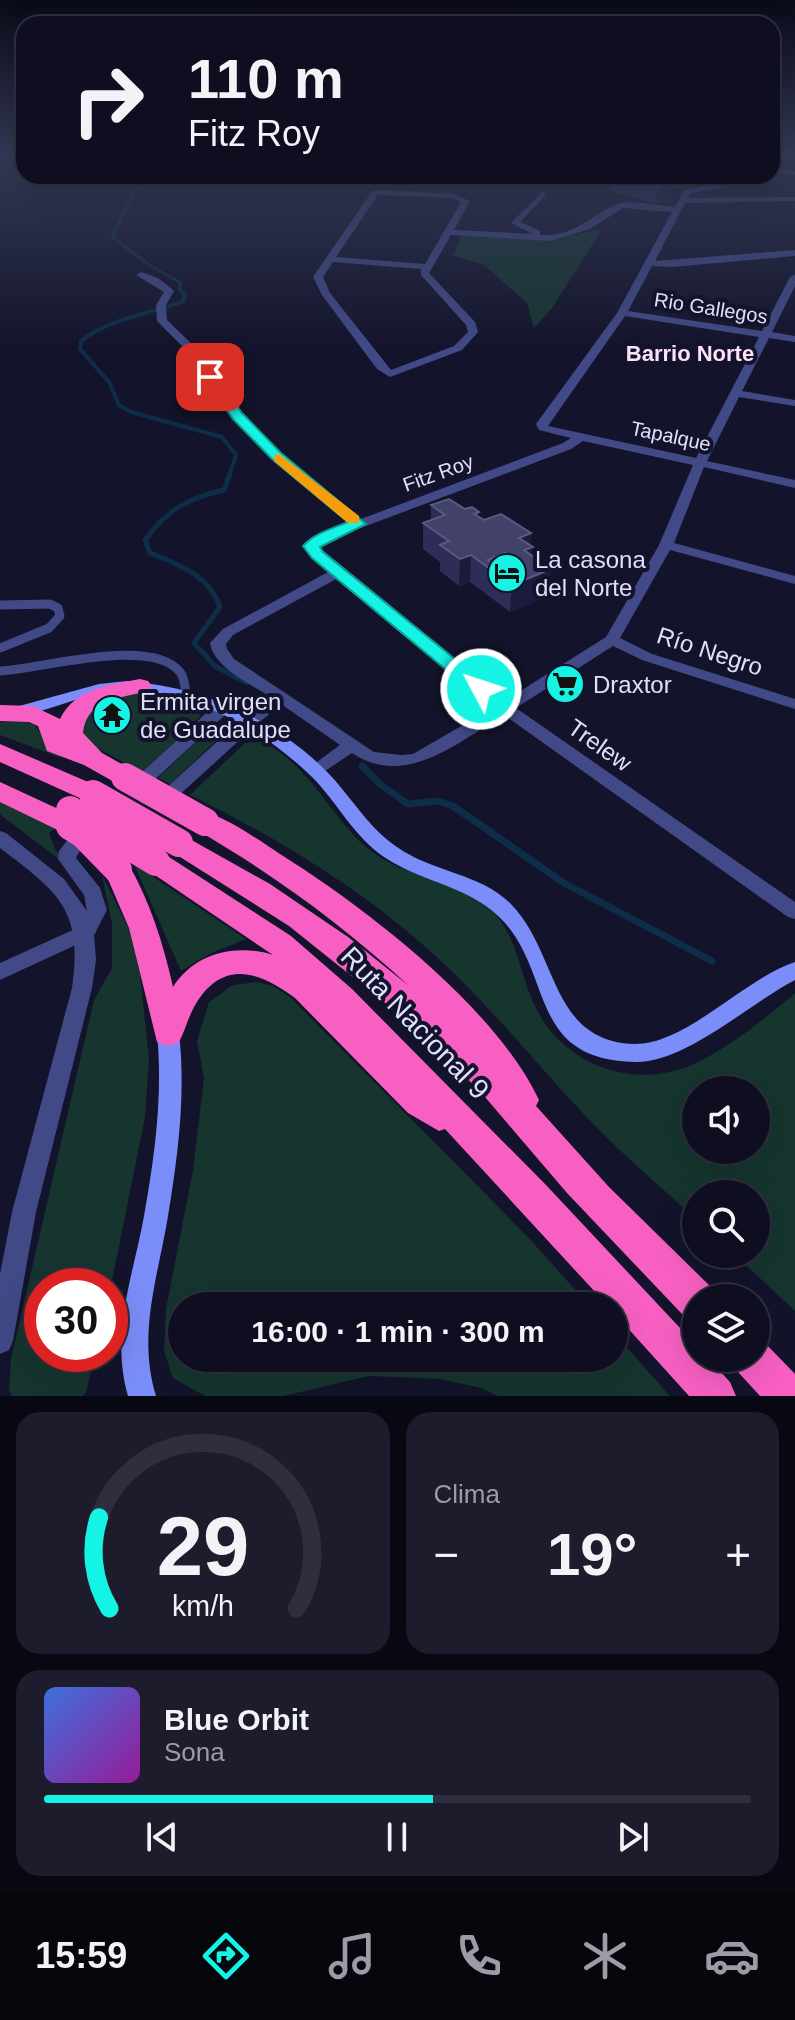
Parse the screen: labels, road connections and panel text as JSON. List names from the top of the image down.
{
  "streets": {
    "highway": ["Ruta Nacional 9"],
    "street": [
      "Rio Gallegos",
      "Tapalque",
      "Fitz Roy",
      "Río Negro",
      "Trelew"
    ]
  },
  "crossings": [
    ["Rio Gallegos", "Tapalque"],
    ["Tapalque", "Fitz Roy"],
    ["Fitz Roy", "Trelew"]
  ],
  "districts": ["Barrio Norte"],
  "places": {
    "hotel": ["La casona del Norte"],
    "supermarket": ["Draxtor"],
    "temple": ["Ermita virgen de Guadalupe"]
  },
  "page": {
    "turn": ["110 m", "Fitz Roy"],
    "limit": "30",
    "trip": "16:00 · 1 min · 300 m",
    "tile": "Clima",
    "heat": ["−", "19°", "+"],
    "song": ["Blue Orbit", "Sona"],
    "tabs": "15:59",
    "gauge": ["29", "km/h"]
  }
}
